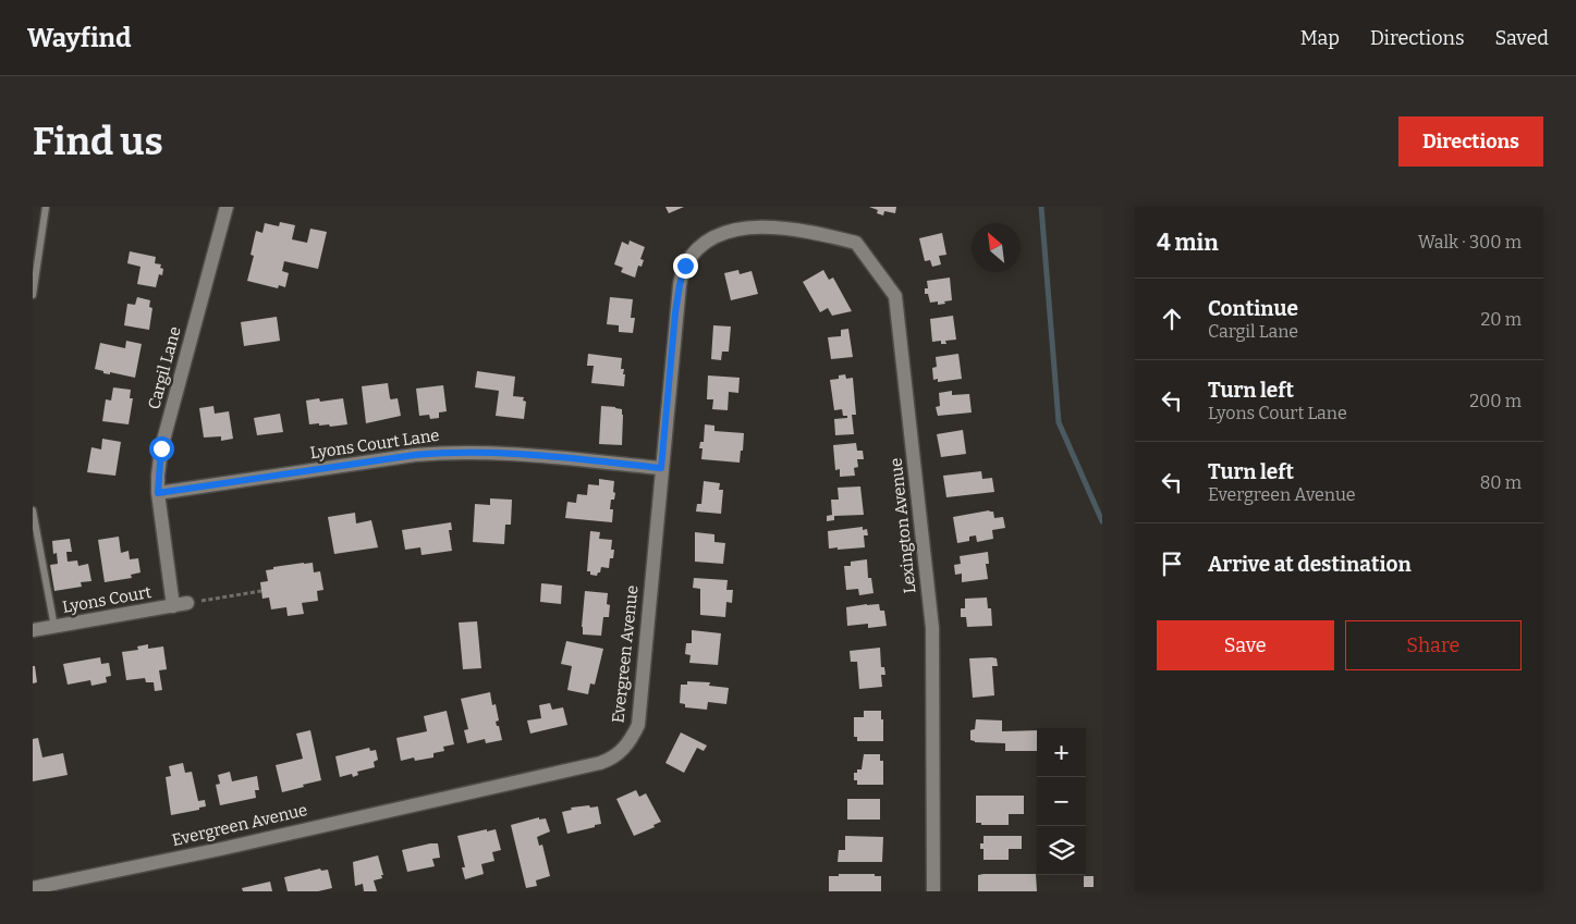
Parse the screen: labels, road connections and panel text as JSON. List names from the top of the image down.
{
  "streets": {
    "street": [
      "Cargil Lane",
      "Lyons Court Lane",
      "Lexington Avenue",
      "Lyons Court",
      "Evergreen Avenue"
    ]
  },
  "crossings": [
    ["Cargil Lane", "Lyons Court Lane"],
    ["Cargil Lane", "Lyons Court"],
    ["Lyons Court Lane", "Evergreen Avenue"],
    ["Lexington Avenue", "Evergreen Avenue"]
  ],
  "north": "top left",
  "page": {
    "header": "Wayfind",
    "nav": ["Map", "Directions", "Saved"],
    "buttons": [
      "Directions",
      ["Save", "Share"]
    ],
    "title": "Find us",
    "heading": ["4 min", "Walk · 300 m"],
    "list": [
      ["Continue", "Cargil Lane", "20 m"],
      ["Turn left", "Lyons Court Lane", "200 m"],
      ["Turn left", "Evergreen Avenue", "80 m"],
      "Arrive at destination"
    ],
    "map_buttons": ["+", "−"]
  }
}
